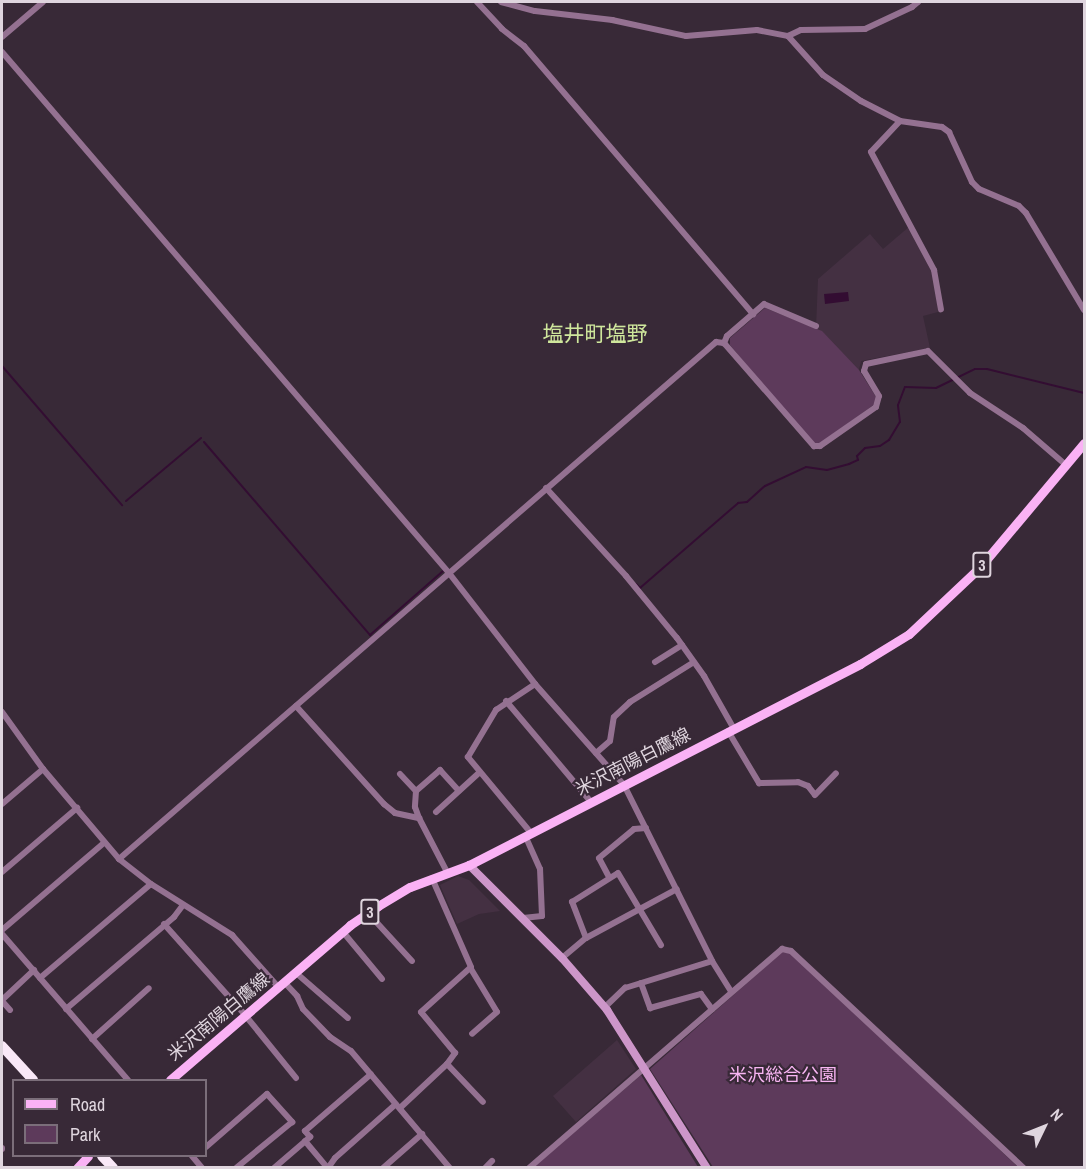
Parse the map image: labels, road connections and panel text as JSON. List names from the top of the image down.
{
  "streets": {
    "main road": ["3", "米沢南陽白鷹線"]
  },
  "districts": ["塩井町塩野"],
  "parks": ["米沢総合公園"],
  "legend": ["Road", "Park"],
  "north": "top right"
}
